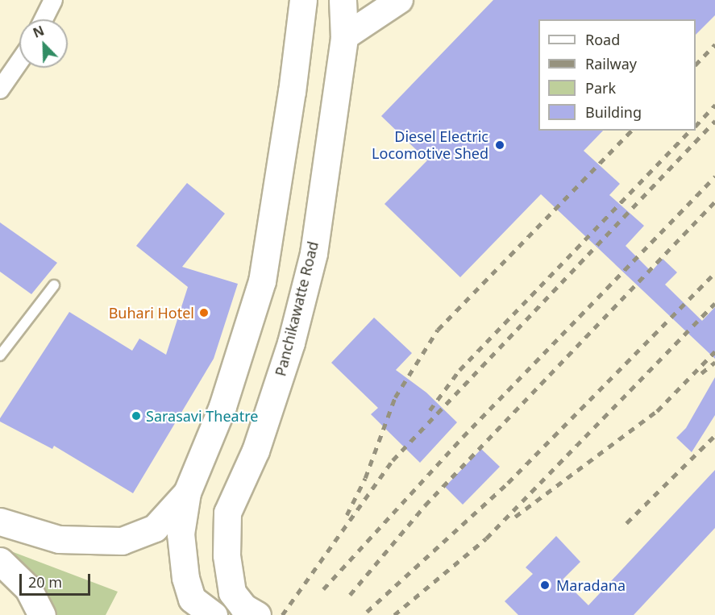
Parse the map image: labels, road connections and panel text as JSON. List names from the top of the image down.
{
  "streets": {
    "main road": ["Panchikawatte Road"]
  },
  "places": [
    "Diesel Electric Locomotive Shed",
    "Buhari Hotel",
    "Sarasavi Theatre",
    "Maradana"
  ],
  "legend": [
    "Road",
    "Railway",
    "Park",
    "Building"
  ],
  "scale_bar": "20 m",
  "north": "top left"
}
